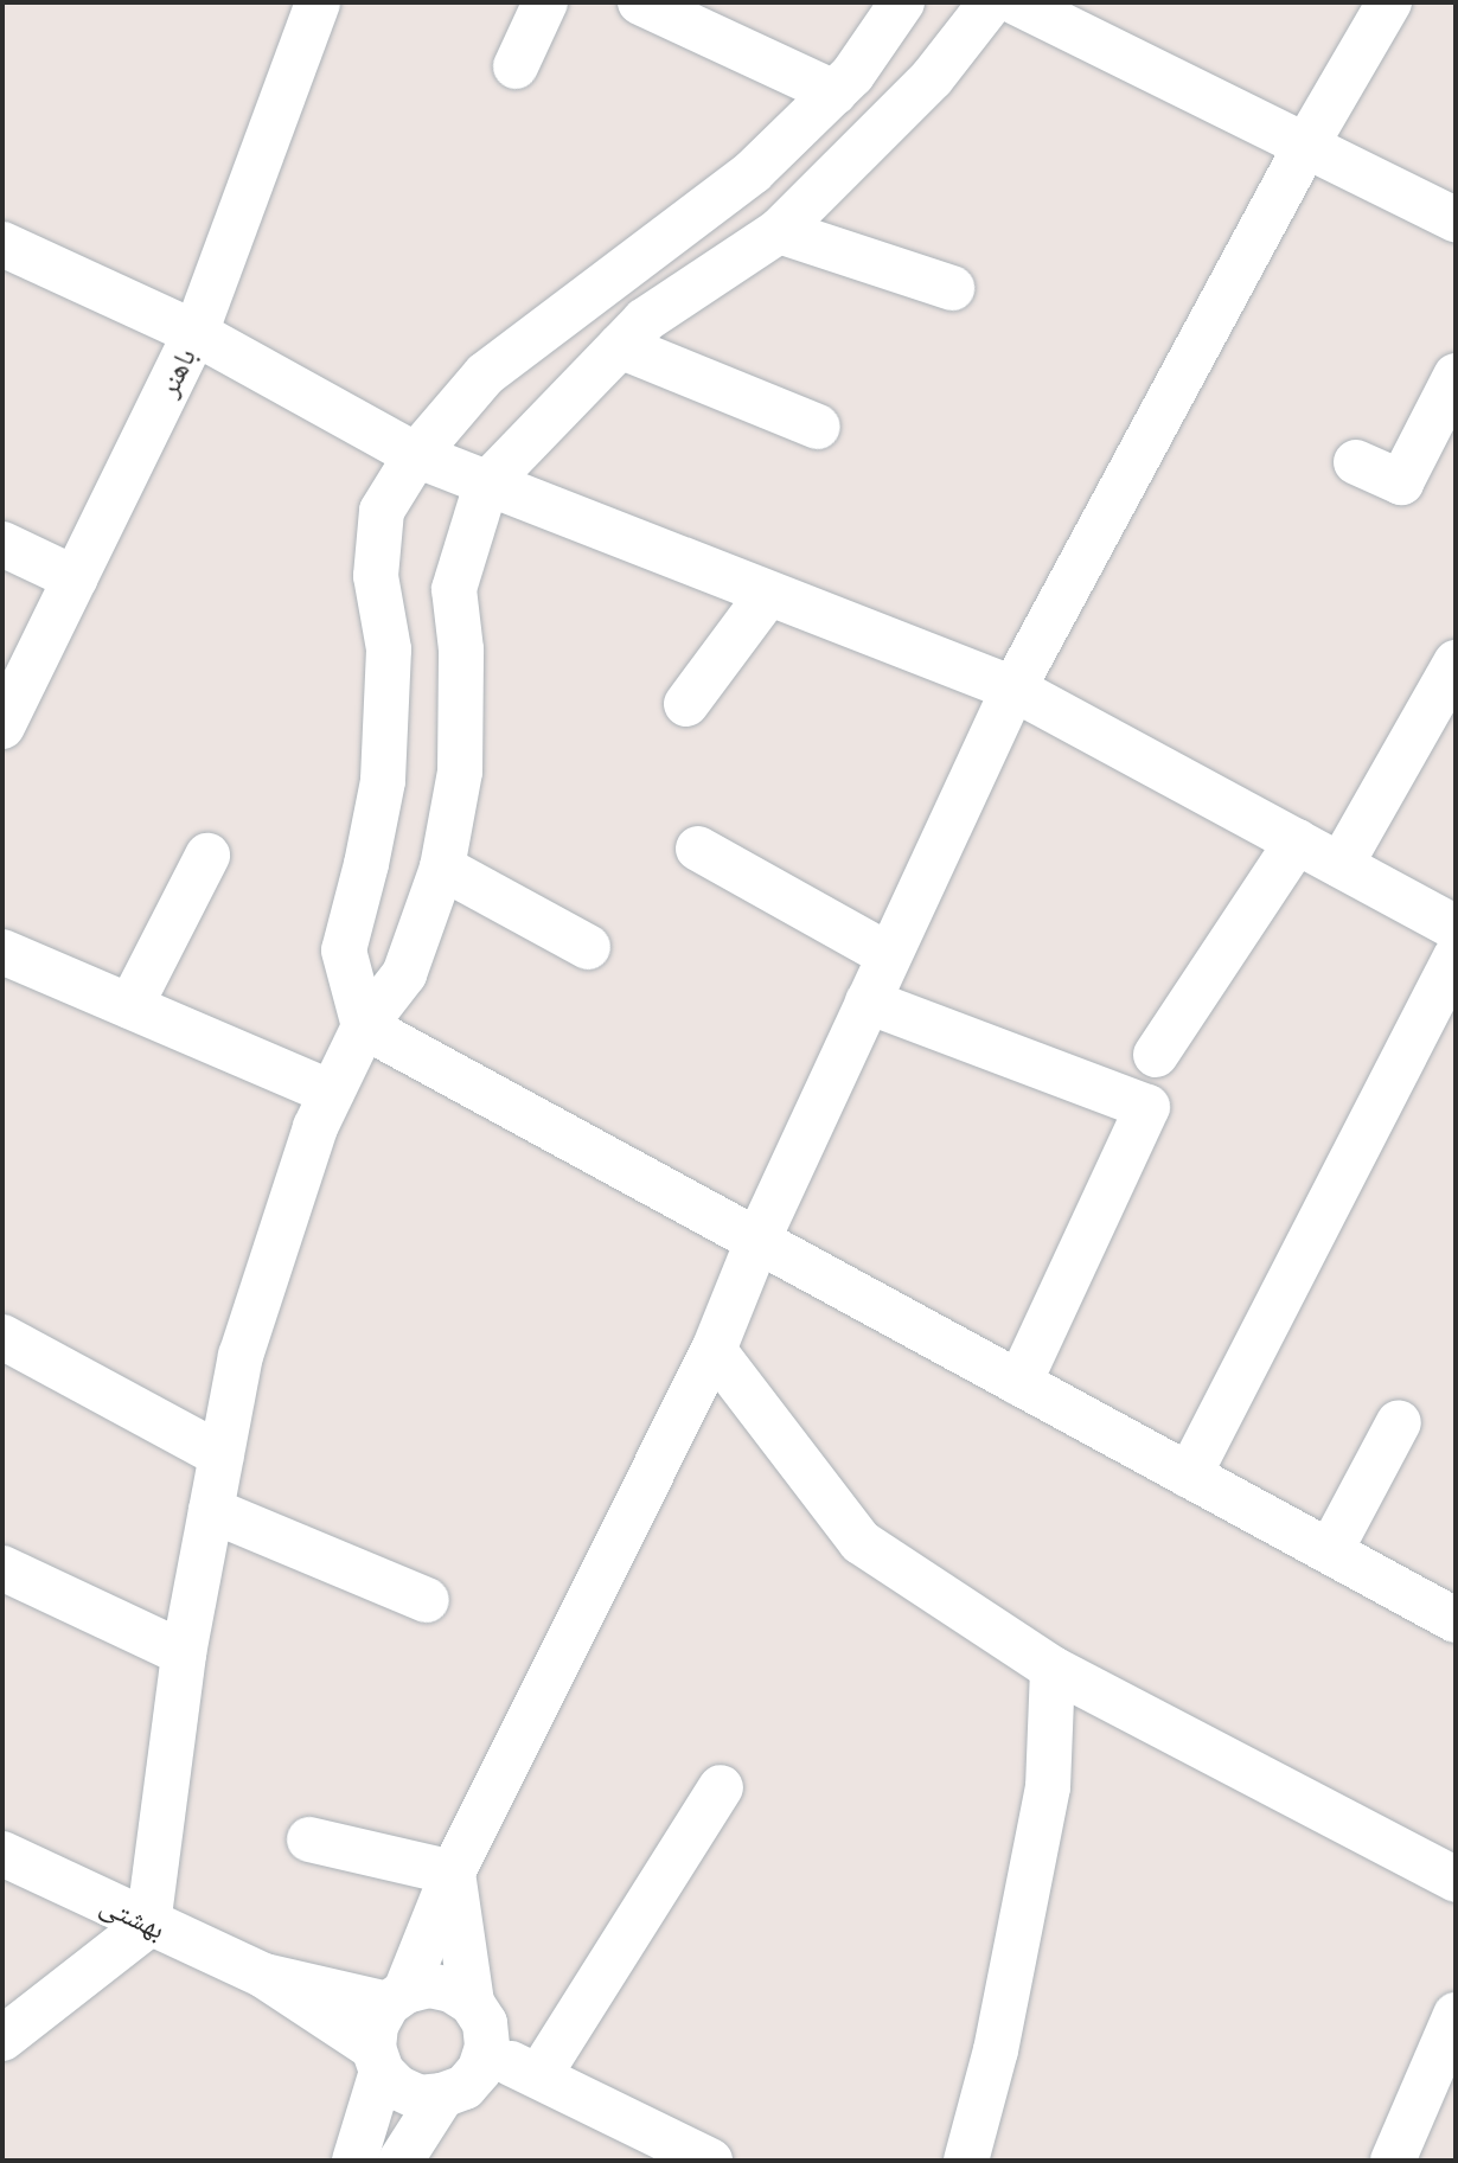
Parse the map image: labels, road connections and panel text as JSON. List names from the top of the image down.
{
  "streets": {
    "street": ["باهنر", "بهشتی"]
  }
}
